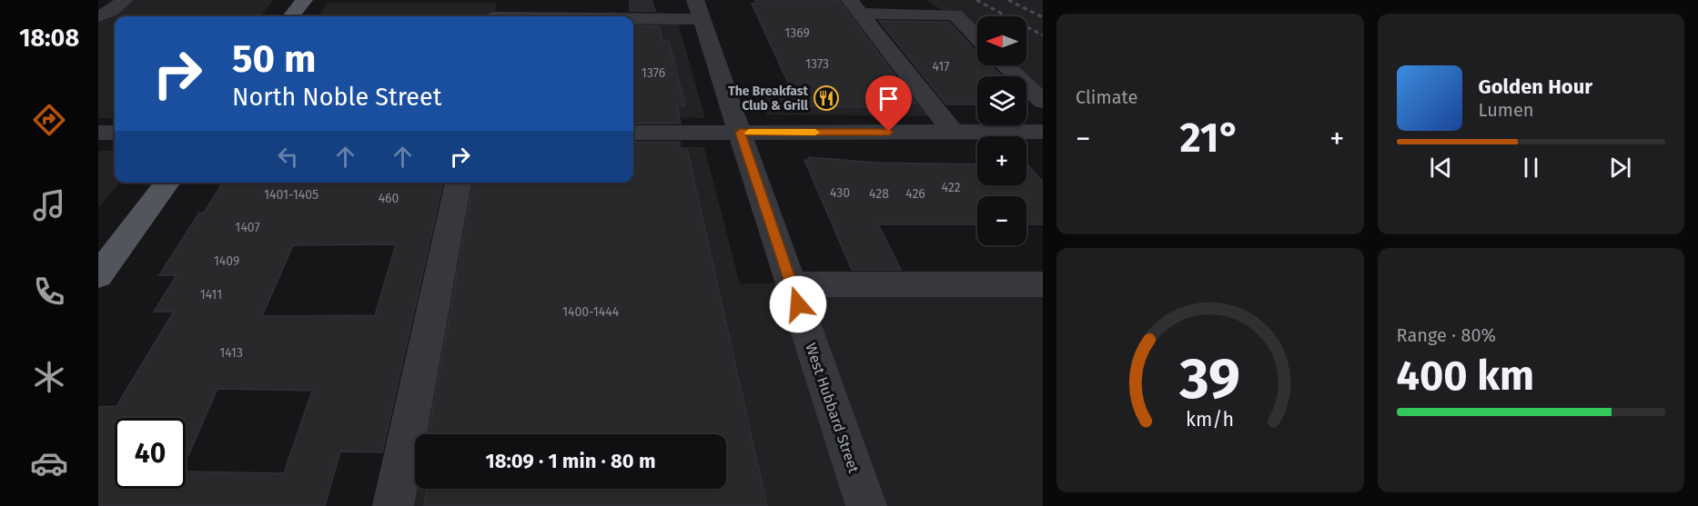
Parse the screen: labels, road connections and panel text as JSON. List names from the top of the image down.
{
  "streets": {
    "street": ["West Hubbard Street"]
  },
  "places": {
    "restaurant": ["The Breakfast Club & Grill"]
  },
  "house_numbers": [
    "1369",
    "1373",
    "417",
    "1376",
    "422",
    "430",
    "428",
    "426",
    "1401-1405",
    "460",
    "1407",
    "1409",
    "1411",
    "1400-1444",
    "1413"
  ],
  "north": "left",
  "page": {
    "tabs": "18:08",
    "tile": [
      "Climate",
      ["Range · 80%", "400 km"]
    ],
    "map_buttons": ["+", "−"],
    "turn": ["50 m", "North Noble Street"],
    "song": ["Golden Hour", "Lumen"],
    "heat": ["−", "21°", "+"],
    "limit": "40",
    "trip": "18:09 · 1 min · 80 m",
    "gauge": ["39", "km/h"]
  }
}
